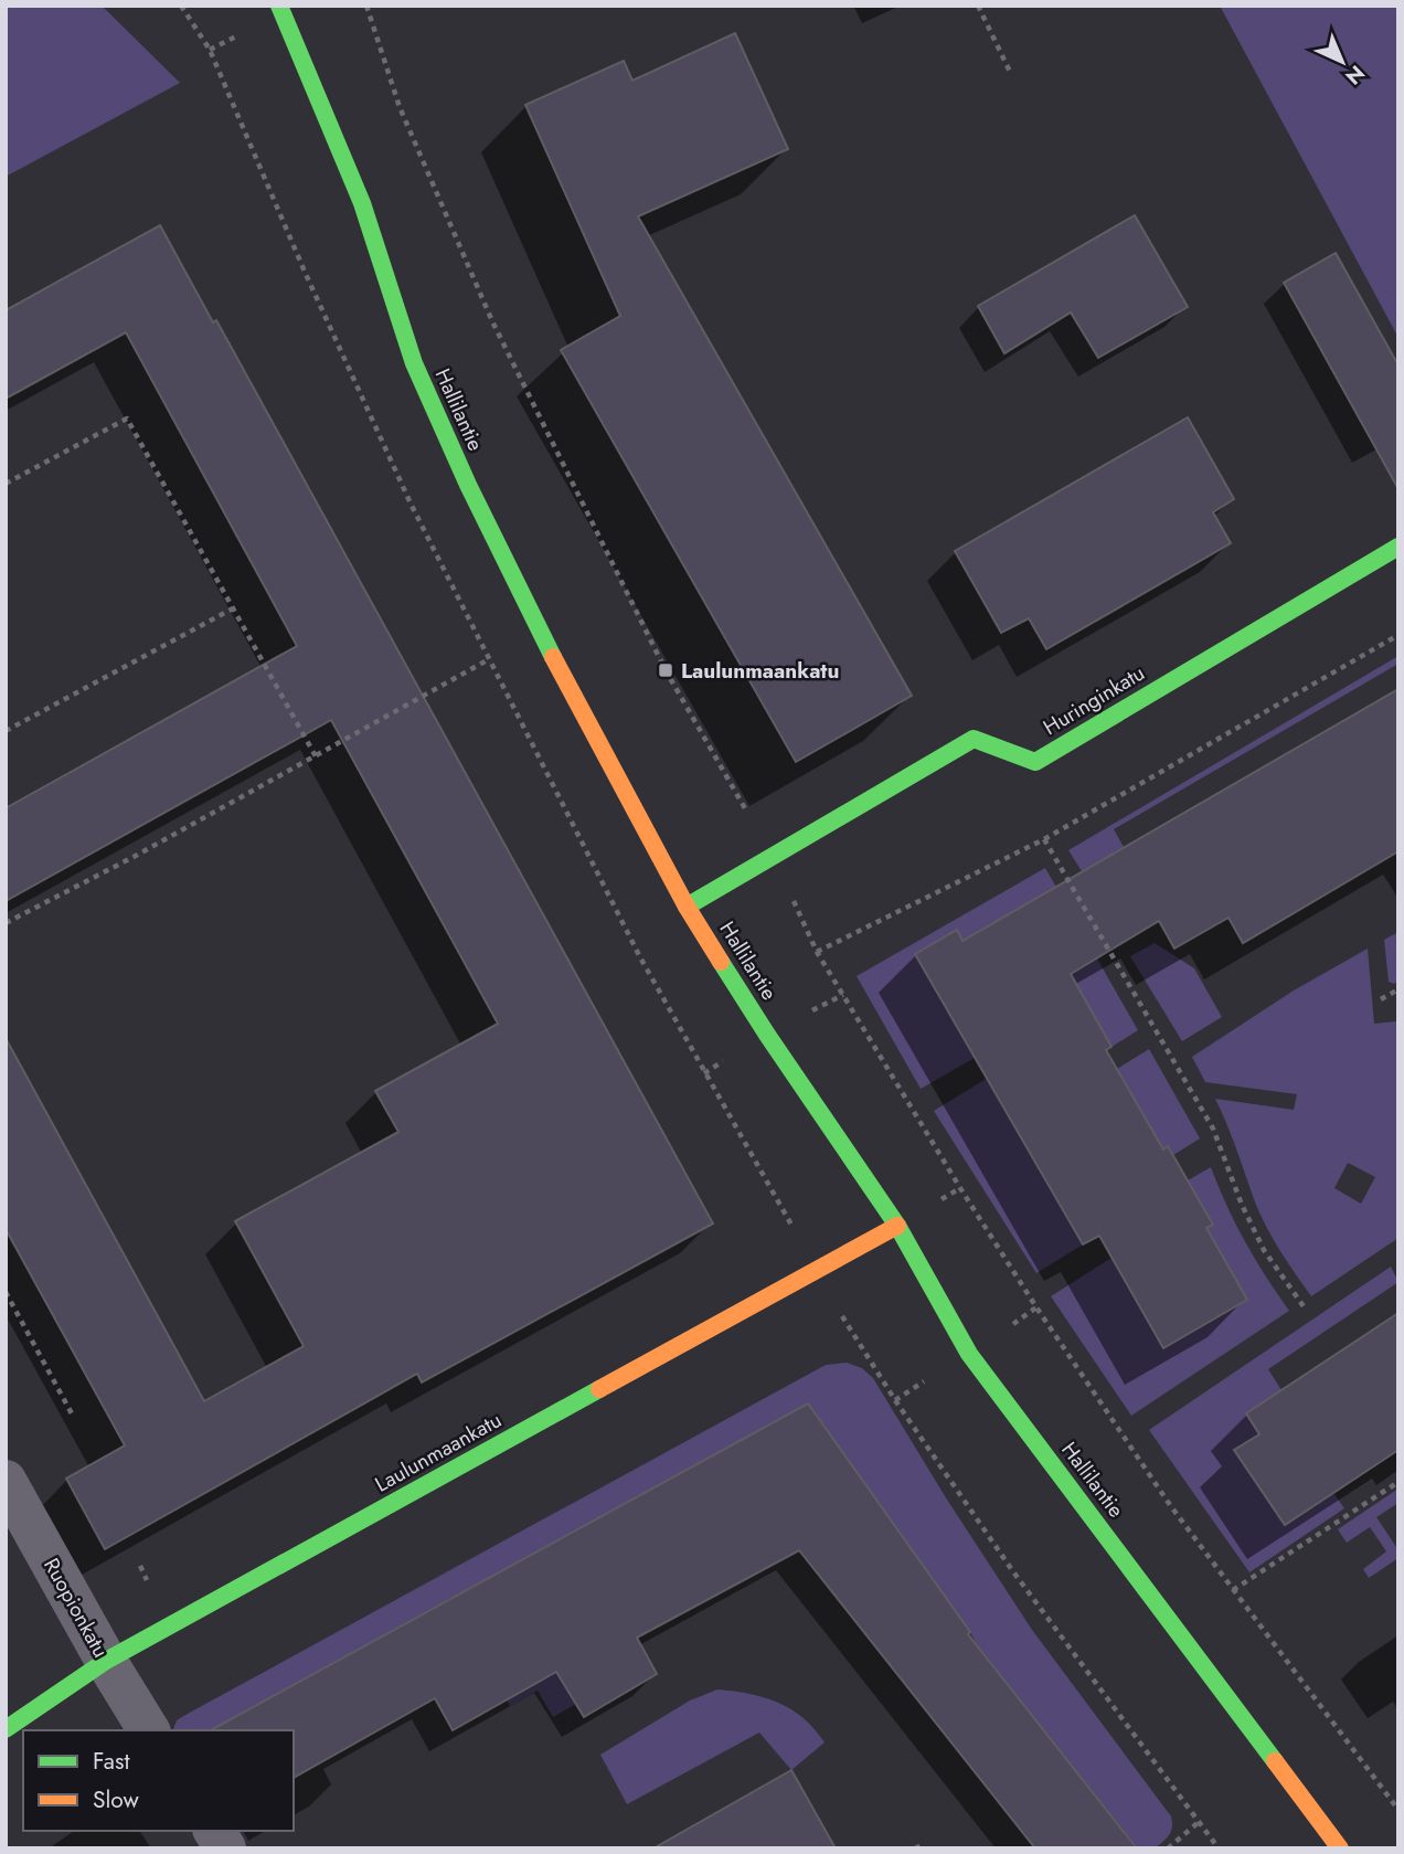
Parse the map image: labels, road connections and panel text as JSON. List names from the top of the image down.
{
  "streets": {
    "main road": ["Hallilantie", "Huringinkatu", "Laulunmaankatu"],
    "street": ["Ruopionkatu"]
  },
  "crossings": [
    ["Hallilantie", "Huringinkatu"],
    ["Hallilantie", "Laulunmaankatu"],
    ["Laulunmaankatu", "Ruopionkatu"]
  ],
  "places": {
    "transit": ["Laulunmaankatu"]
  },
  "legend": ["Fast", "Slow"],
  "north": "bottom right"
}
